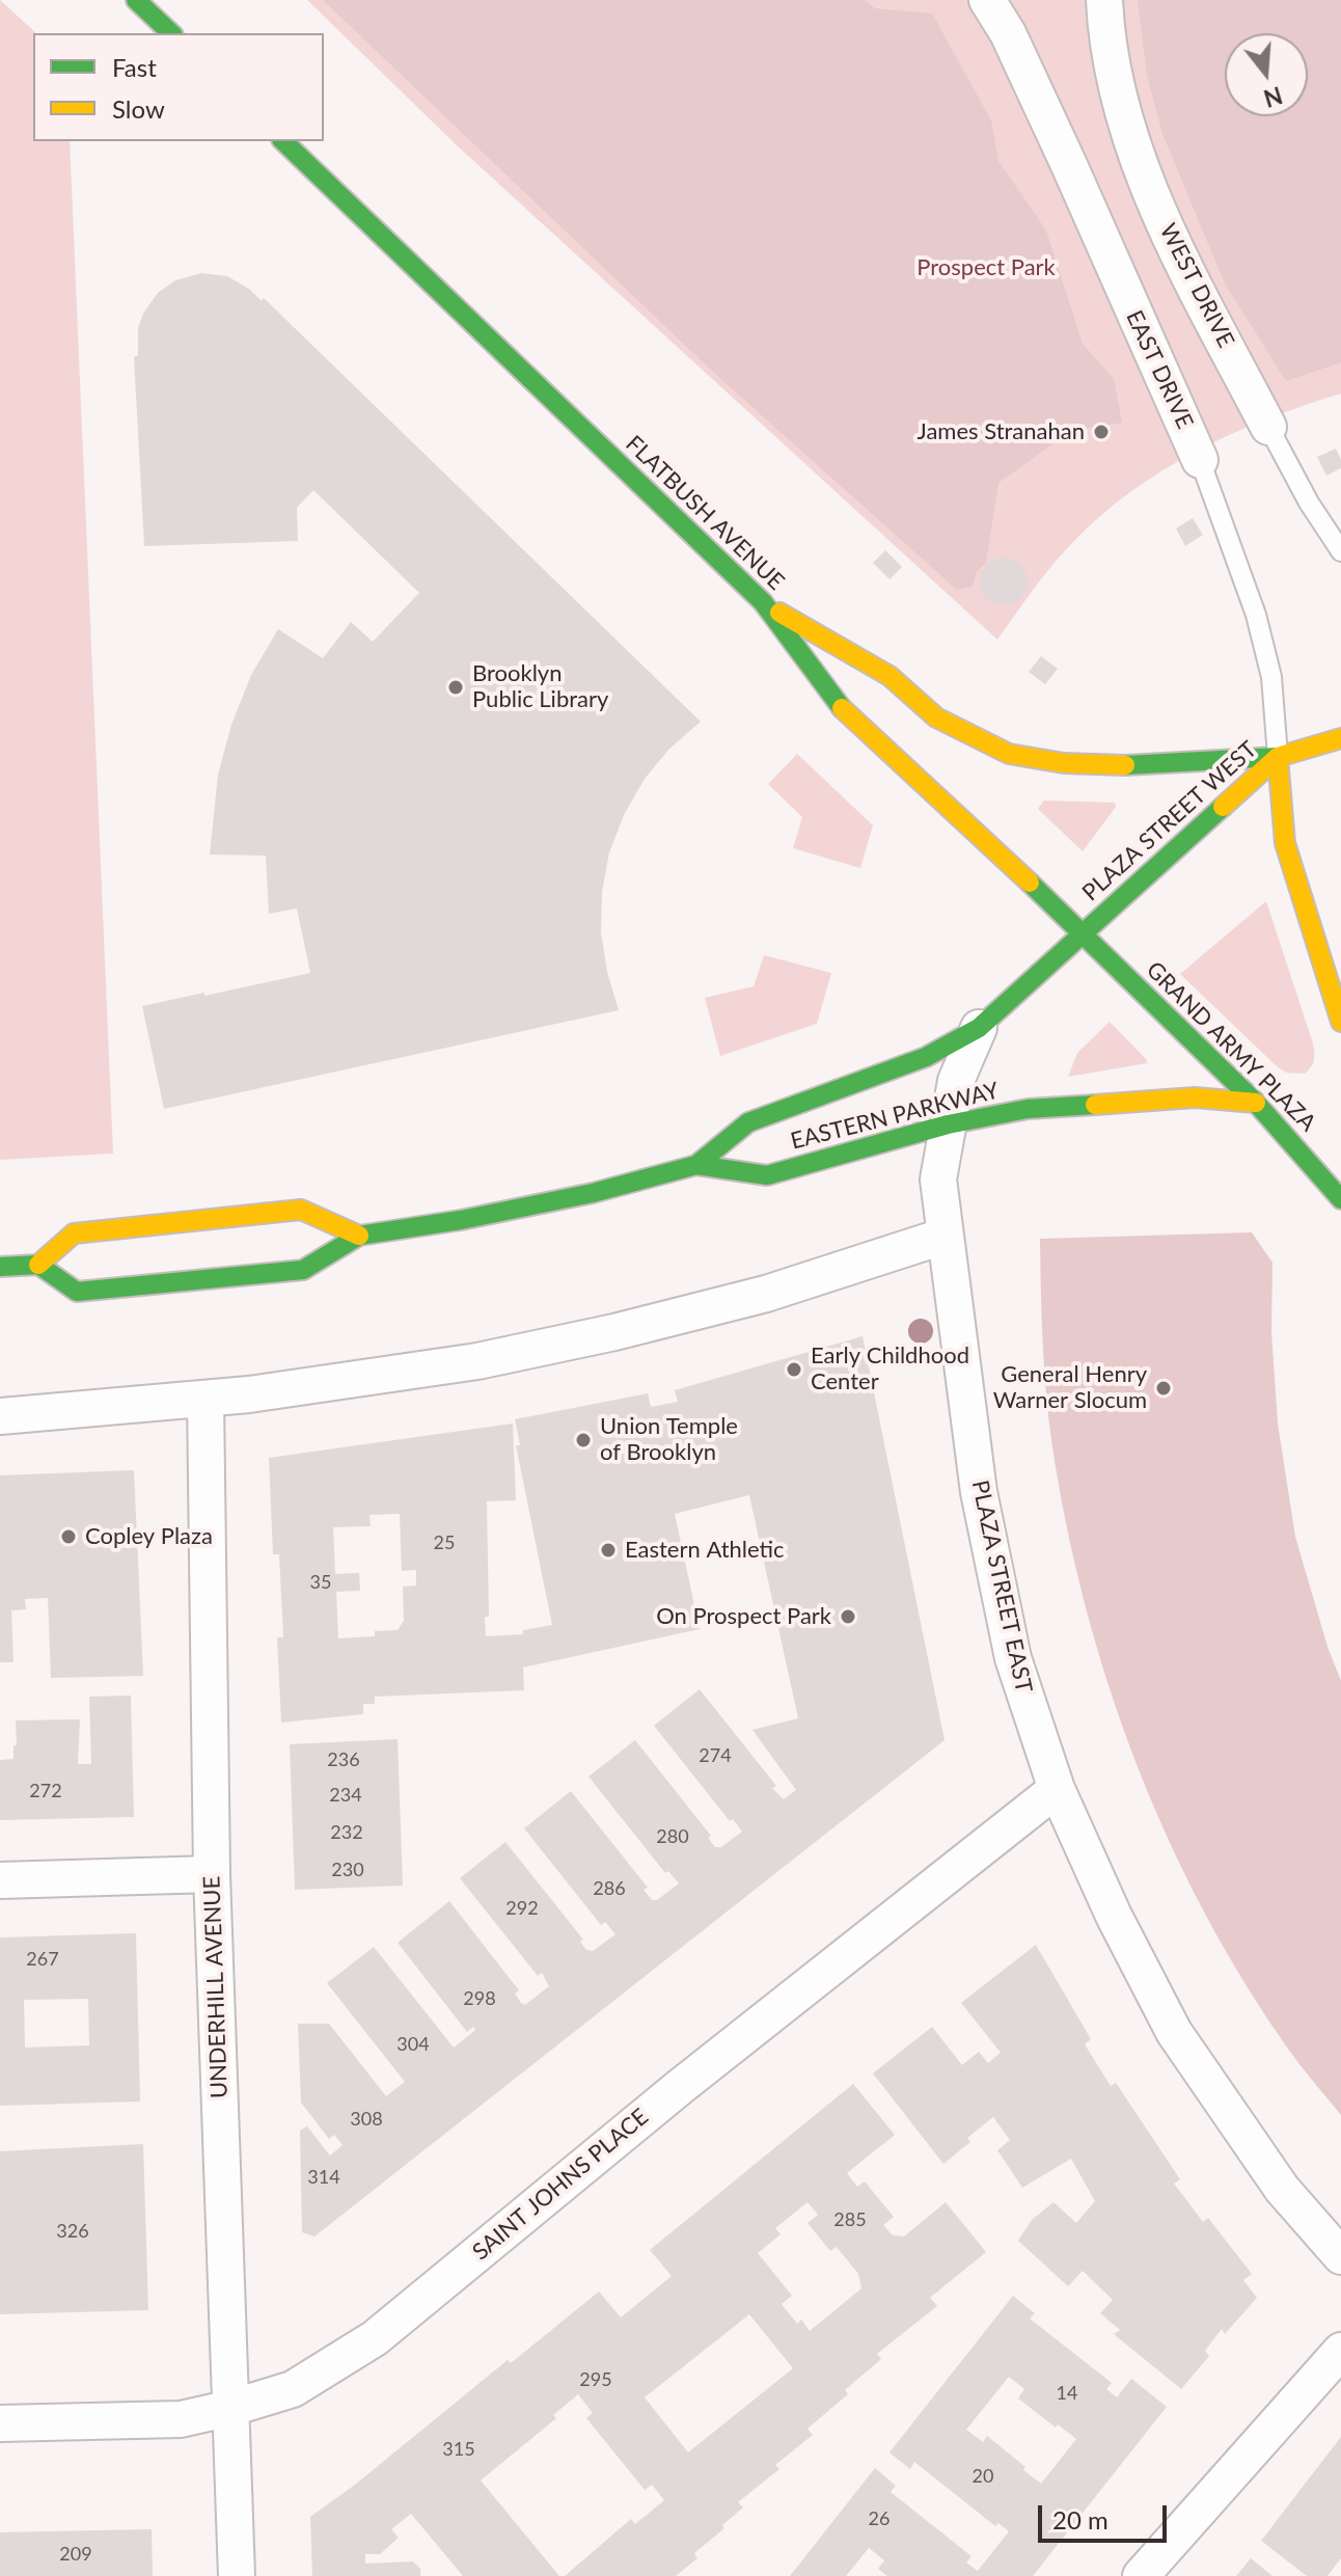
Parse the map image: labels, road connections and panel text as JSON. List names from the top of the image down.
{
  "streets": {
    "main road": [
      "FLATBUSH AVENUE",
      "PLAZA STREET WEST",
      "GRAND ARMY PLAZA",
      "EASTERN PARKWAY",
      "PLAZA STREET EAST"
    ],
    "street": [
      "WEST DRIVE",
      "EAST DRIVE",
      "UNDERHILL AVENUE",
      "SAINT JOHNS PLACE"
    ]
  },
  "crossings": [
    ["EAST DRIVE", "PLAZA STREET WEST"],
    ["FLATBUSH AVENUE", "PLAZA STREET WEST"],
    ["FLATBUSH AVENUE", "GRAND ARMY PLAZA"],
    ["FLATBUSH AVENUE", "PLAZA STREET EAST"],
    ["PLAZA STREET WEST", "GRAND ARMY PLAZA"],
    ["PLAZA STREET WEST", "PLAZA STREET EAST"],
    ["GRAND ARMY PLAZA", "EASTERN PARKWAY"],
    ["GRAND ARMY PLAZA", "PLAZA STREET EAST"],
    ["EASTERN PARKWAY", "PLAZA STREET EAST"],
    ["PLAZA STREET EAST", "SAINT JOHNS PLACE"],
    ["UNDERHILL AVENUE", "SAINT JOHNS PLACE"]
  ],
  "parks": ["Prospect Park"],
  "places": [
    "James Stranahan",
    "Brooklyn Public Library",
    "Early Childhood Center",
    "General Henry Warner Slocum",
    "Union Temple of Brooklyn",
    "Copley Plaza",
    "Eastern Athletic",
    "On Prospect Park"
  ],
  "house_numbers": [
    "25",
    "35",
    "274",
    "236",
    "272",
    "234",
    "232",
    "280",
    "230",
    "286",
    "292",
    "267",
    "298",
    "304",
    "308",
    "314",
    "285",
    "326",
    "295",
    "14",
    "315",
    "20",
    "26",
    "209"
  ],
  "legend": ["Fast", "Slow"],
  "scale_bar": "20 m",
  "north": "bottom"
}
